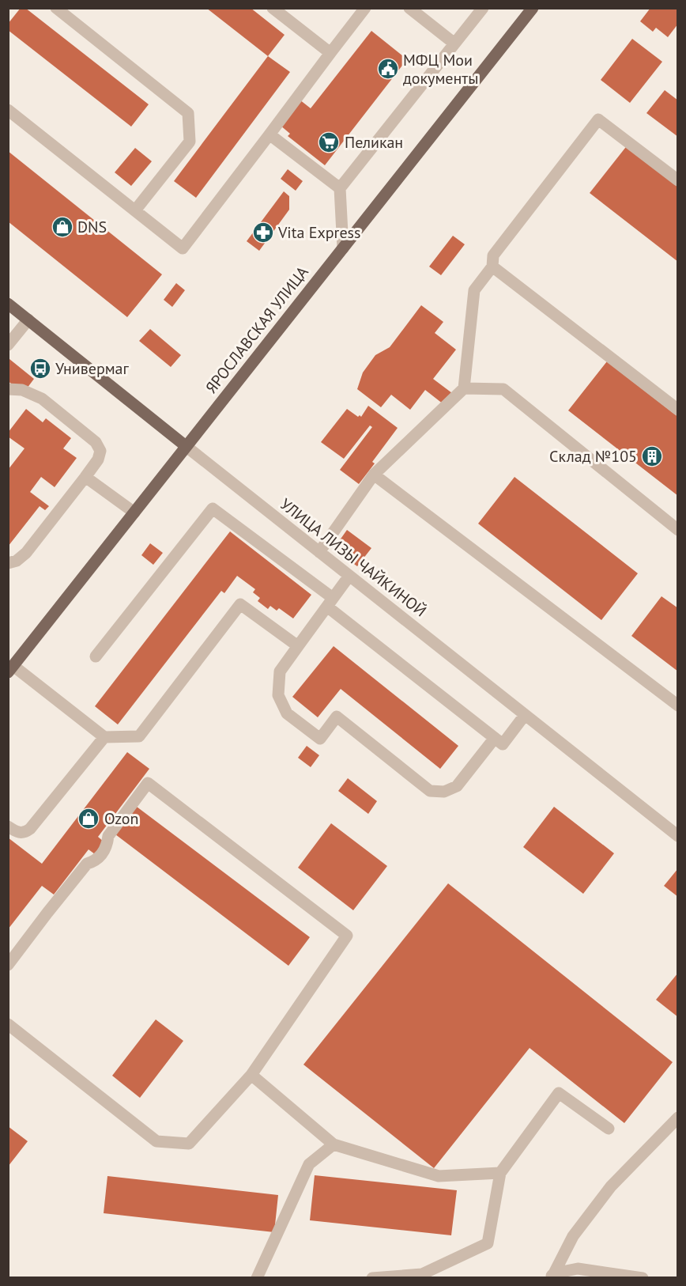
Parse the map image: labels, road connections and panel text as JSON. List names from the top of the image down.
{
  "streets": {
    "main road": ["ЯРОСЛАВСКАЯ УЛИЦА", "УЛИЦА ЛИЗЫ ЧАЙКИНОЙ"]
  },
  "crossings": [
    ["ЯРОСЛАВСКАЯ УЛИЦА", "УЛИЦА ЛИЗЫ ЧАЙКИНОЙ"]
  ],
  "places": {
    "public building": ["МФЦ Мои документы"],
    "supermarket": ["Пеликан"],
    "shop": ["DNS", "Ozon"],
    "pharmacy": ["Vita Express"],
    "bus stop": ["Универмаг"],
    "building": ["Склад №105"]
  }
}
